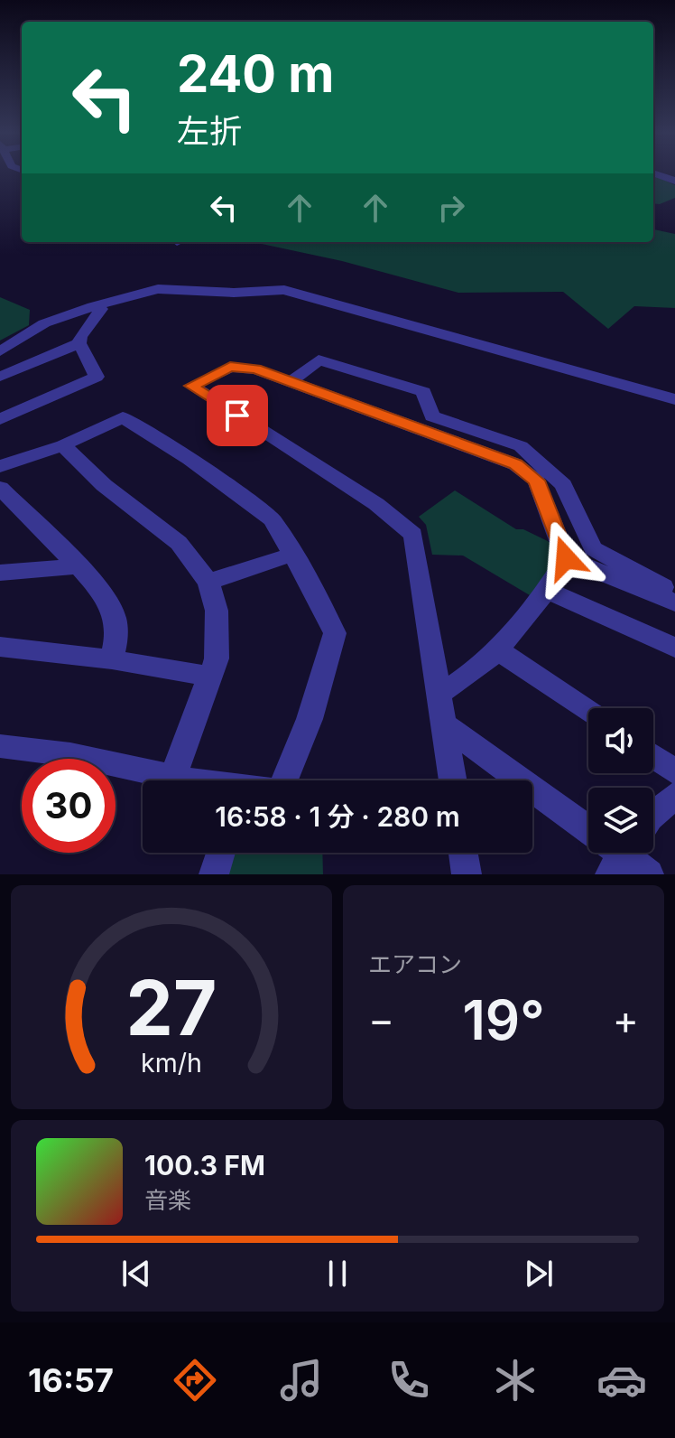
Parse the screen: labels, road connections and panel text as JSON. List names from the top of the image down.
{
  "page": {
    "turn": ["240 m", "左折"],
    "limit": "30",
    "trip": "16:58 · 1 分 · 280 m",
    "tile": "エアコン",
    "heat": ["−", "19°", "+"],
    "song": ["100.3 FM", "音楽"],
    "tabs": "16:57",
    "gauge": ["27", "km/h"]
  }
}
